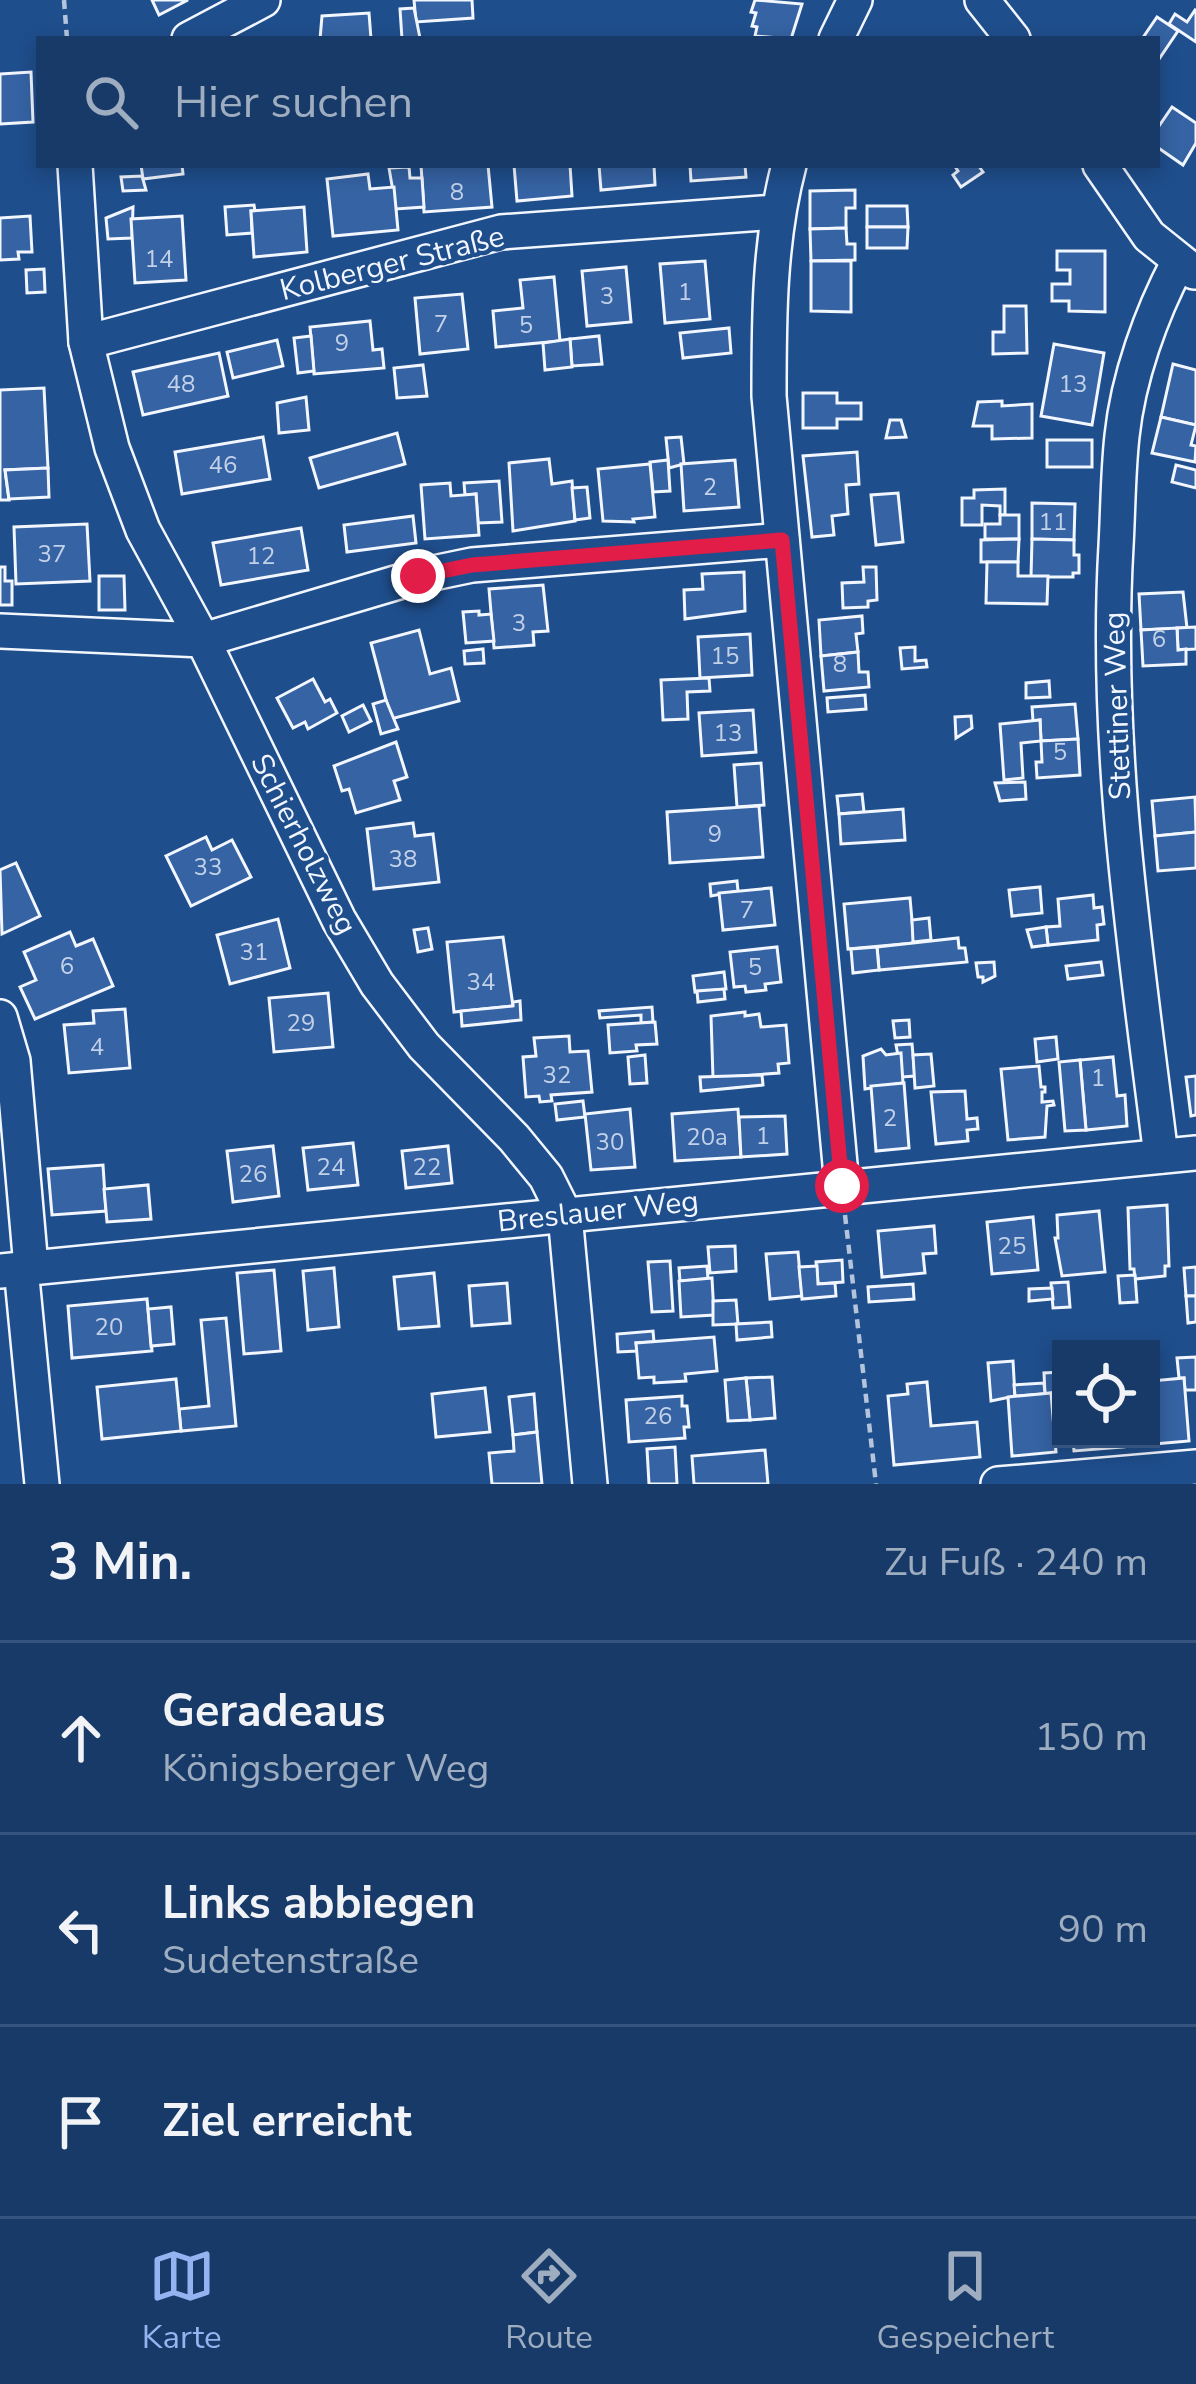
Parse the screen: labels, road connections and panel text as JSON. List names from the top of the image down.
{
  "streets": {
    "street": [
      "Kolberger Straße",
      "Stettiner Weg",
      "Schierholzweg",
      "Breslauer Weg"
    ]
  },
  "crossings": [
    ["Kolberger Straße", "Schierholzweg"],
    ["Stettiner Weg", "Breslauer Weg"],
    ["Schierholzweg", "Breslauer Weg"]
  ],
  "house_numbers": [
    "8",
    "14",
    "1",
    "3",
    "7",
    "5",
    "9",
    "48",
    "13",
    "46",
    "2",
    "11",
    "37",
    "12",
    "3",
    "6",
    "15",
    "8",
    "13",
    "5",
    "9",
    "38",
    "33",
    "7",
    "31",
    "6",
    "5",
    "34",
    "29",
    "4",
    "32",
    "1",
    "2",
    "1",
    "20a",
    "30",
    "24",
    "22",
    "26",
    "25",
    "20",
    "26"
  ],
  "page": {
    "search": "Hier suchen",
    "heading": ["3 Min.", "Zu Fuß · 240 m"],
    "list": [
      ["Geradeaus", "Königsberger Weg", "150 m"],
      ["Links abbiegen", "Sudetenstraße", "90 m"],
      "Ziel erreicht"
    ],
    "nav": ["Karte", "Route", "Gespeichert"]
  }
}
